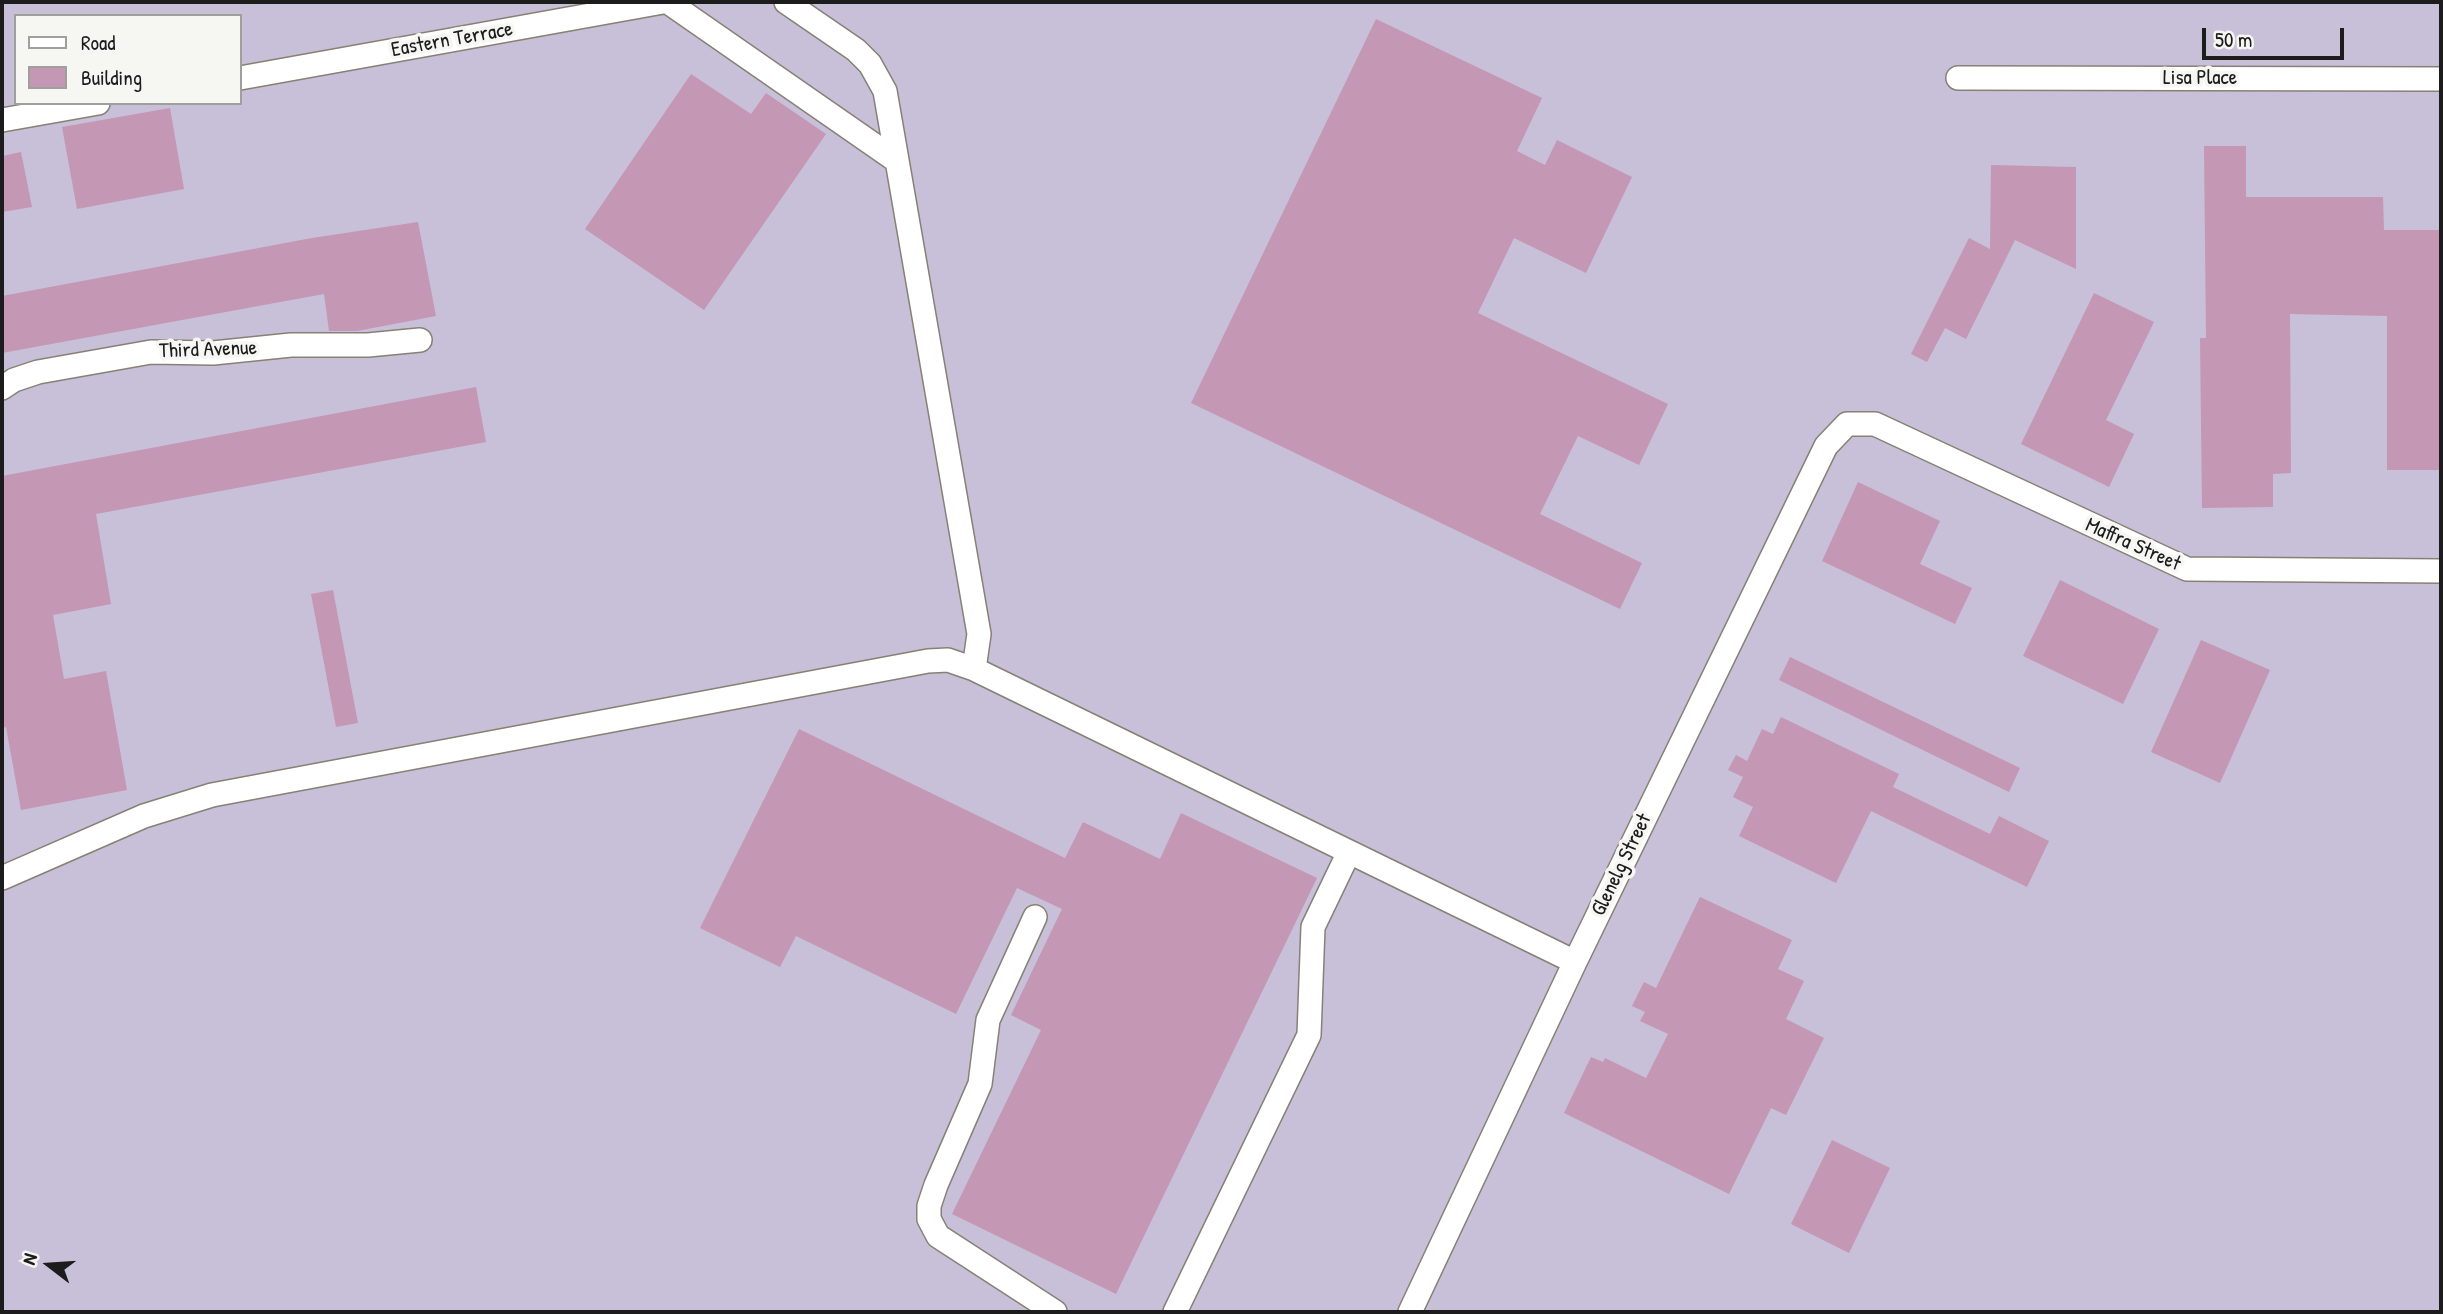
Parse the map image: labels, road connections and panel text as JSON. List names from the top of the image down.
{
  "streets": {
    "street": [
      "Eastern Terrace",
      "Lisa Place",
      "Third Avenue",
      "Maffra Street",
      "Glenelg Street"
    ]
  },
  "crossings": [
    ["Maffra Street", "Glenelg Street"]
  ],
  "legend": ["Road", "Building"],
  "scale_bar": "50 m",
  "north": "left"
}
